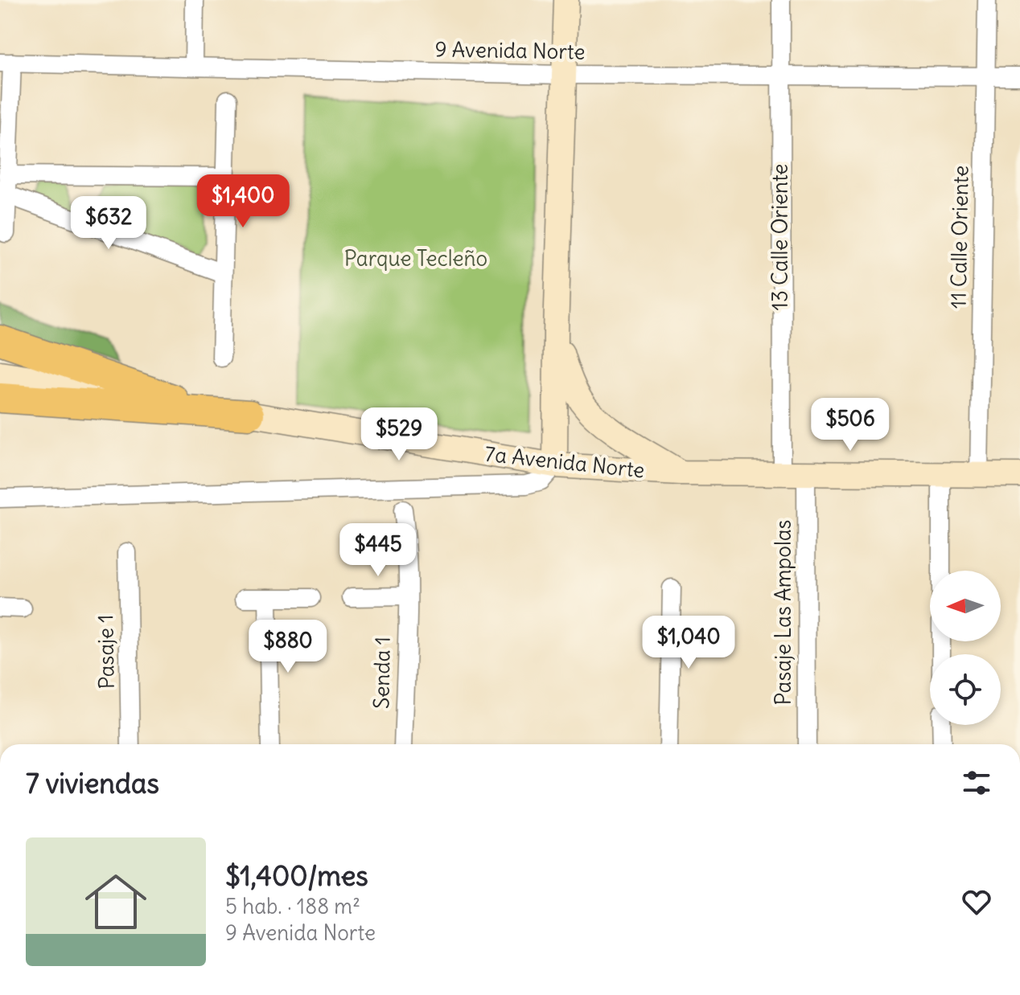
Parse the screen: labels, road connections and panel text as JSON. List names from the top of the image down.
{
  "streets": {
    "main road": ["7a Avenida Norte"],
    "street": [
      "9 Avenida Norte",
      "13 Calle Oriente",
      "11 Calle Oriente",
      "Pasaje Las Ampolas",
      "Pasaje 1",
      "Senda 1"
    ]
  },
  "crossings": [
    ["9 Avenida Norte", "13 Calle Oriente"],
    ["9 Avenida Norte", "11 Calle Oriente"],
    ["13 Calle Oriente", "7a Avenida Norte"],
    ["11 Calle Oriente", "7a Avenida Norte"],
    ["7a Avenida Norte", "Pasaje Las Ampolas"]
  ],
  "parks": ["Parque Tecleño"],
  "north": "left",
  "page": {
    "price": [
      "$1,400",
      "$632",
      "$506",
      "$529",
      "$445",
      "$1,040",
      "$880"
    ],
    "heading": "7 viviendas",
    "list": [
      {
        "name": "$1,400/mes",
        "note": "5 hab. · 188 m² · 9 Avenida Norte"
      }
    ]
  }
}
